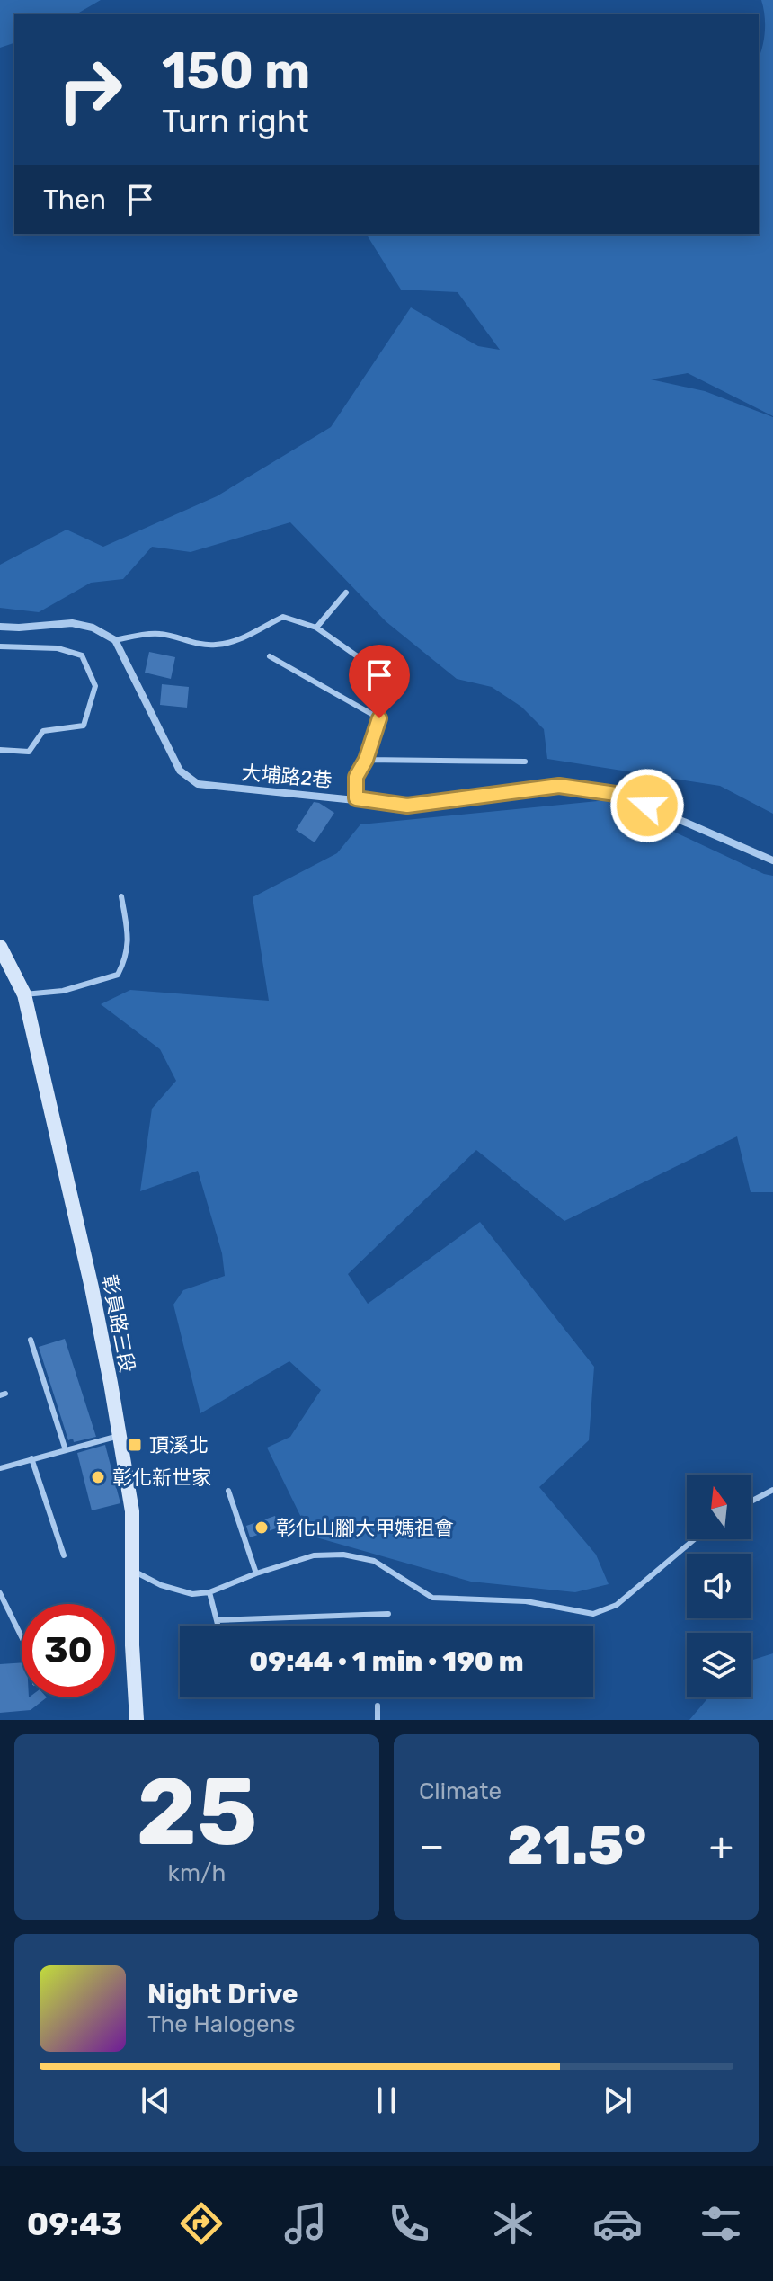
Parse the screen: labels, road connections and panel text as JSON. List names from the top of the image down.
{
  "streets": {
    "main road": ["彰員路三段"],
    "street": ["大埔路2巷"]
  },
  "places": {
    "transit": ["頂溪北"],
    "other": ["彰化新世家", "彰化山腳大甲媽祖會"]
  },
  "north": "top",
  "page": {
    "turn": ["150 m", "Turn right"],
    "then": "Then",
    "limit": "30",
    "trip": "09:44 · 1 min · 190 m",
    "tile": [
      ["25", "km/h"],
      "Climate"
    ],
    "heat": ["−", "21.5°", "+"],
    "song": ["Night Drive", "The Halogens"],
    "tabs": "09:43"
  }
}
